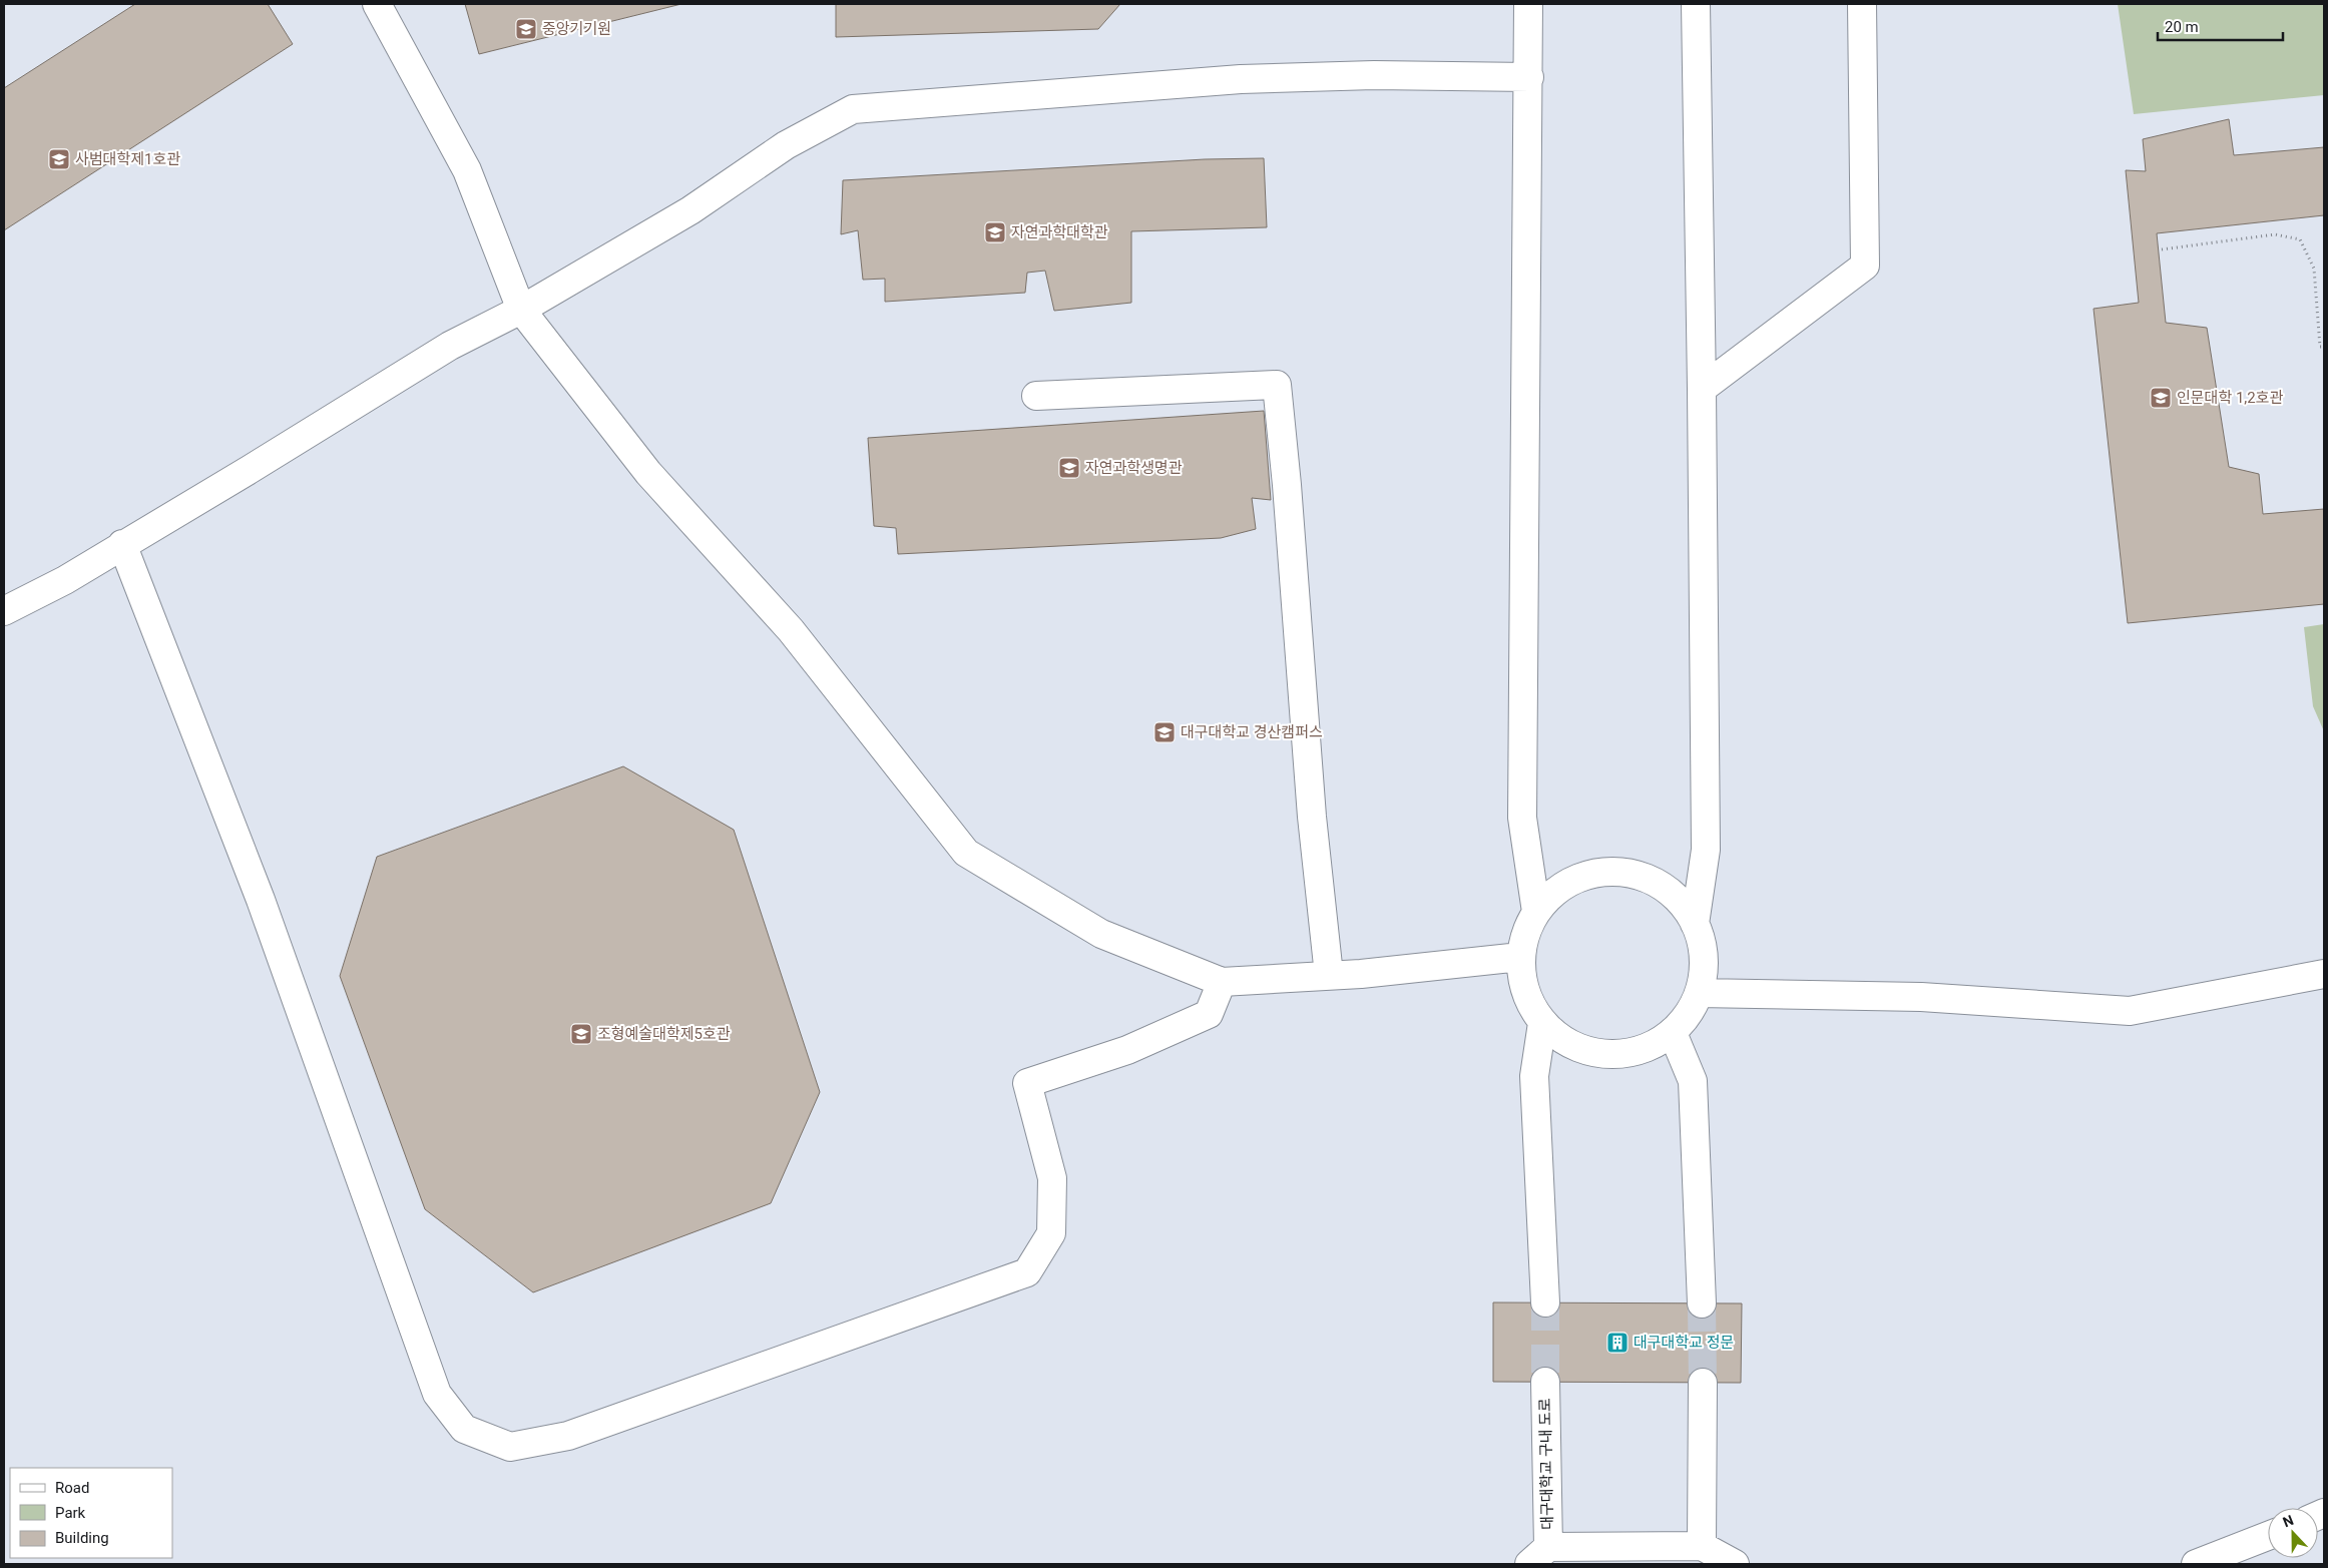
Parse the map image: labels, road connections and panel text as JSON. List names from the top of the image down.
{
  "streets": {
    "street": ["대구대학교 구내 도로"]
  },
  "places": {
    "school or university": [
      "중앙기기원",
      "사범대학제1호관",
      "자연과학대학관",
      "인문대학 1,2호관",
      "자연과학생명관",
      "대구대학교 경산캠퍼스",
      "조형예술대학제5호관"
    ],
    "building": ["대구대학교 정문"]
  },
  "legend": ["Road", "Park", "Building"],
  "scale_bar": "20 m",
  "north": "top"
}
